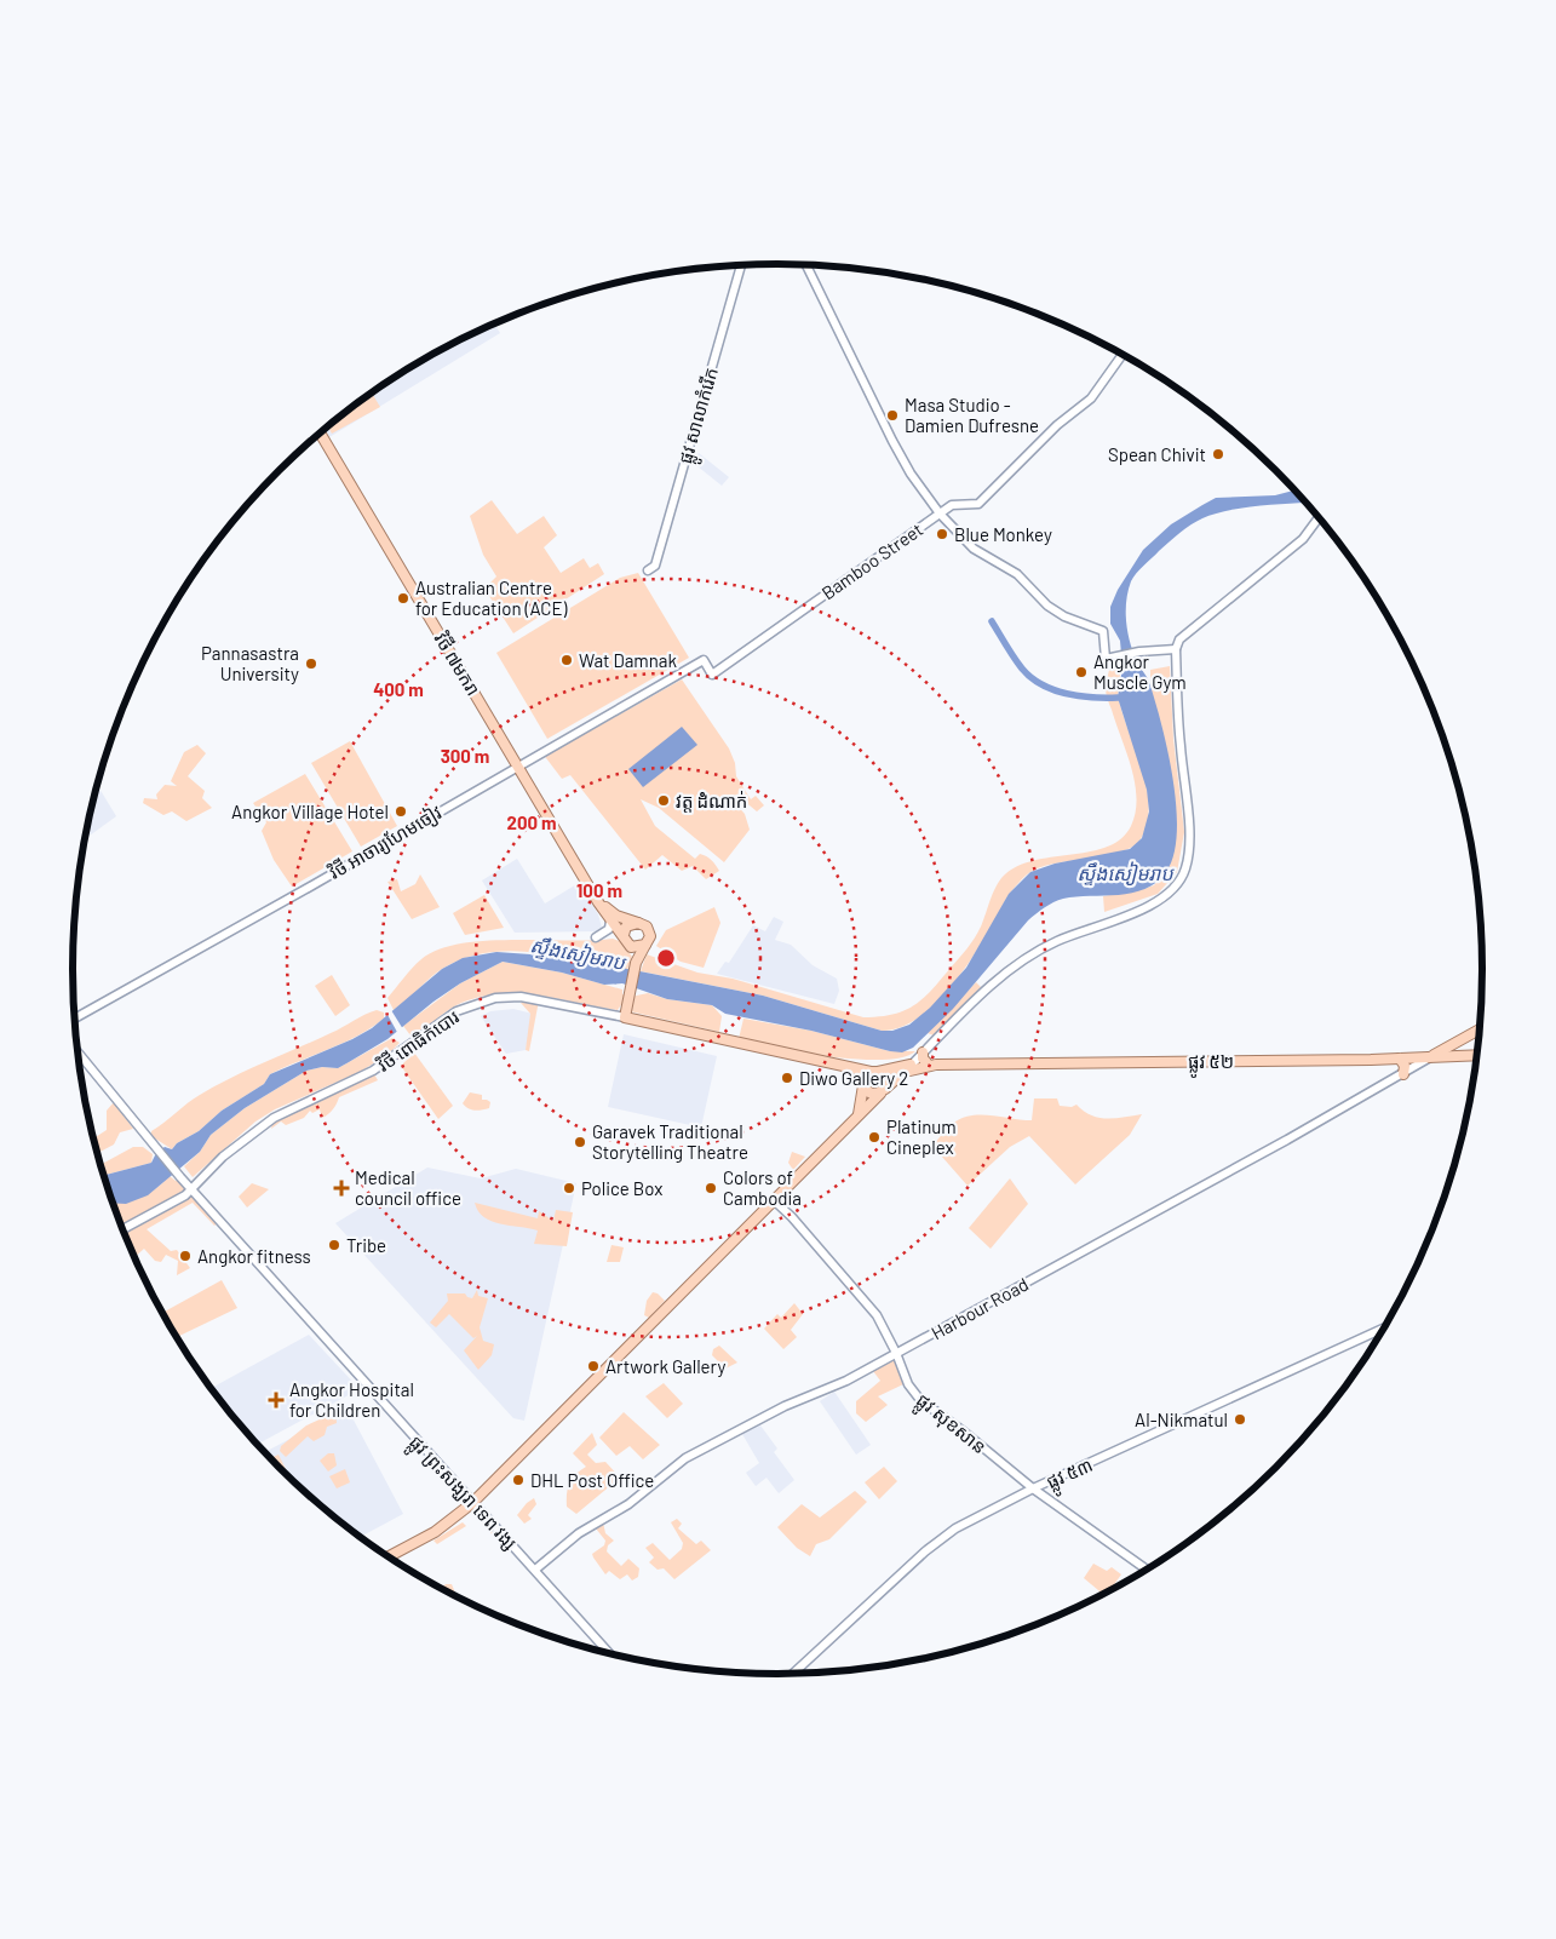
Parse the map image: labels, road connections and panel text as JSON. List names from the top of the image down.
{
  "streets": {
    "main road": ["វិថី ៧មករា", "វិថី ពោធិកំបោរ", "ផ្លូវ ៥២"],
    "street": [
      "ផ្លូវ សាលាកំរើក",
      "Bamboo Street",
      "វិថី អាចារ្យហែមចៀវ",
      "Harbour Road",
      "ផ្លូវ សុខសាន",
      "ផ្លូវ ៥៣",
      "ផ្លូវ ព្រះសង្ឃរា ទេព វង្ស"
    ]
  },
  "crossings": [
    ["Bamboo Street", "វិថី អាចារ្យហែមចៀវ"],
    ["វិថី ៧មករា", "វិថី អាចារ្យហែមចៀវ"],
    ["វិថី ពោធិកំបោរ", "ផ្លូវ ៥២"],
    ["វិថី ពោធិកំបោរ", "ផ្លូវ ព្រះសង្ឃរា ទេព វង្ស"],
    ["ផ្លូវ ៥២", "Harbour Road"],
    ["Harbour Road", "ផ្លូវ សុខសាន"],
    ["Harbour Road", "ផ្លូវ ព្រះសង្ឃរា ទេព វង្ស"],
    ["ផ្លូវ សុខសាន", "ផ្លូវ ៥៣"]
  ],
  "water": ["ស្ទឹងសៀមរាប"],
  "places": {
    "other": [
      "Masa Studio - Damien Dufresne",
      "Spean Chivit",
      "Blue Monkey",
      "Australian Centre for Education (ACE)",
      "Wat Damnak",
      "Pannasastra University",
      "Angkor Muscle Gym",
      "វត្ត ដំំណាក់",
      "Angkor Village Hotel",
      "Diwo Gallery 2",
      "Platinum Cineplex",
      "Garavek Traditional Storytelling Theatre",
      "Police Box",
      "Colors of Cambodia",
      "Tribe",
      "Angkor fitness",
      "Artwork Gallery",
      "Al-Nikmatul",
      "DHL Post Office"
    ],
    "health": ["Medical council office", "Angkor Hospital for Children"]
  },
  "rings": [
    "400 m",
    "300 m",
    "200 m",
    "100 m"
  ]
}
